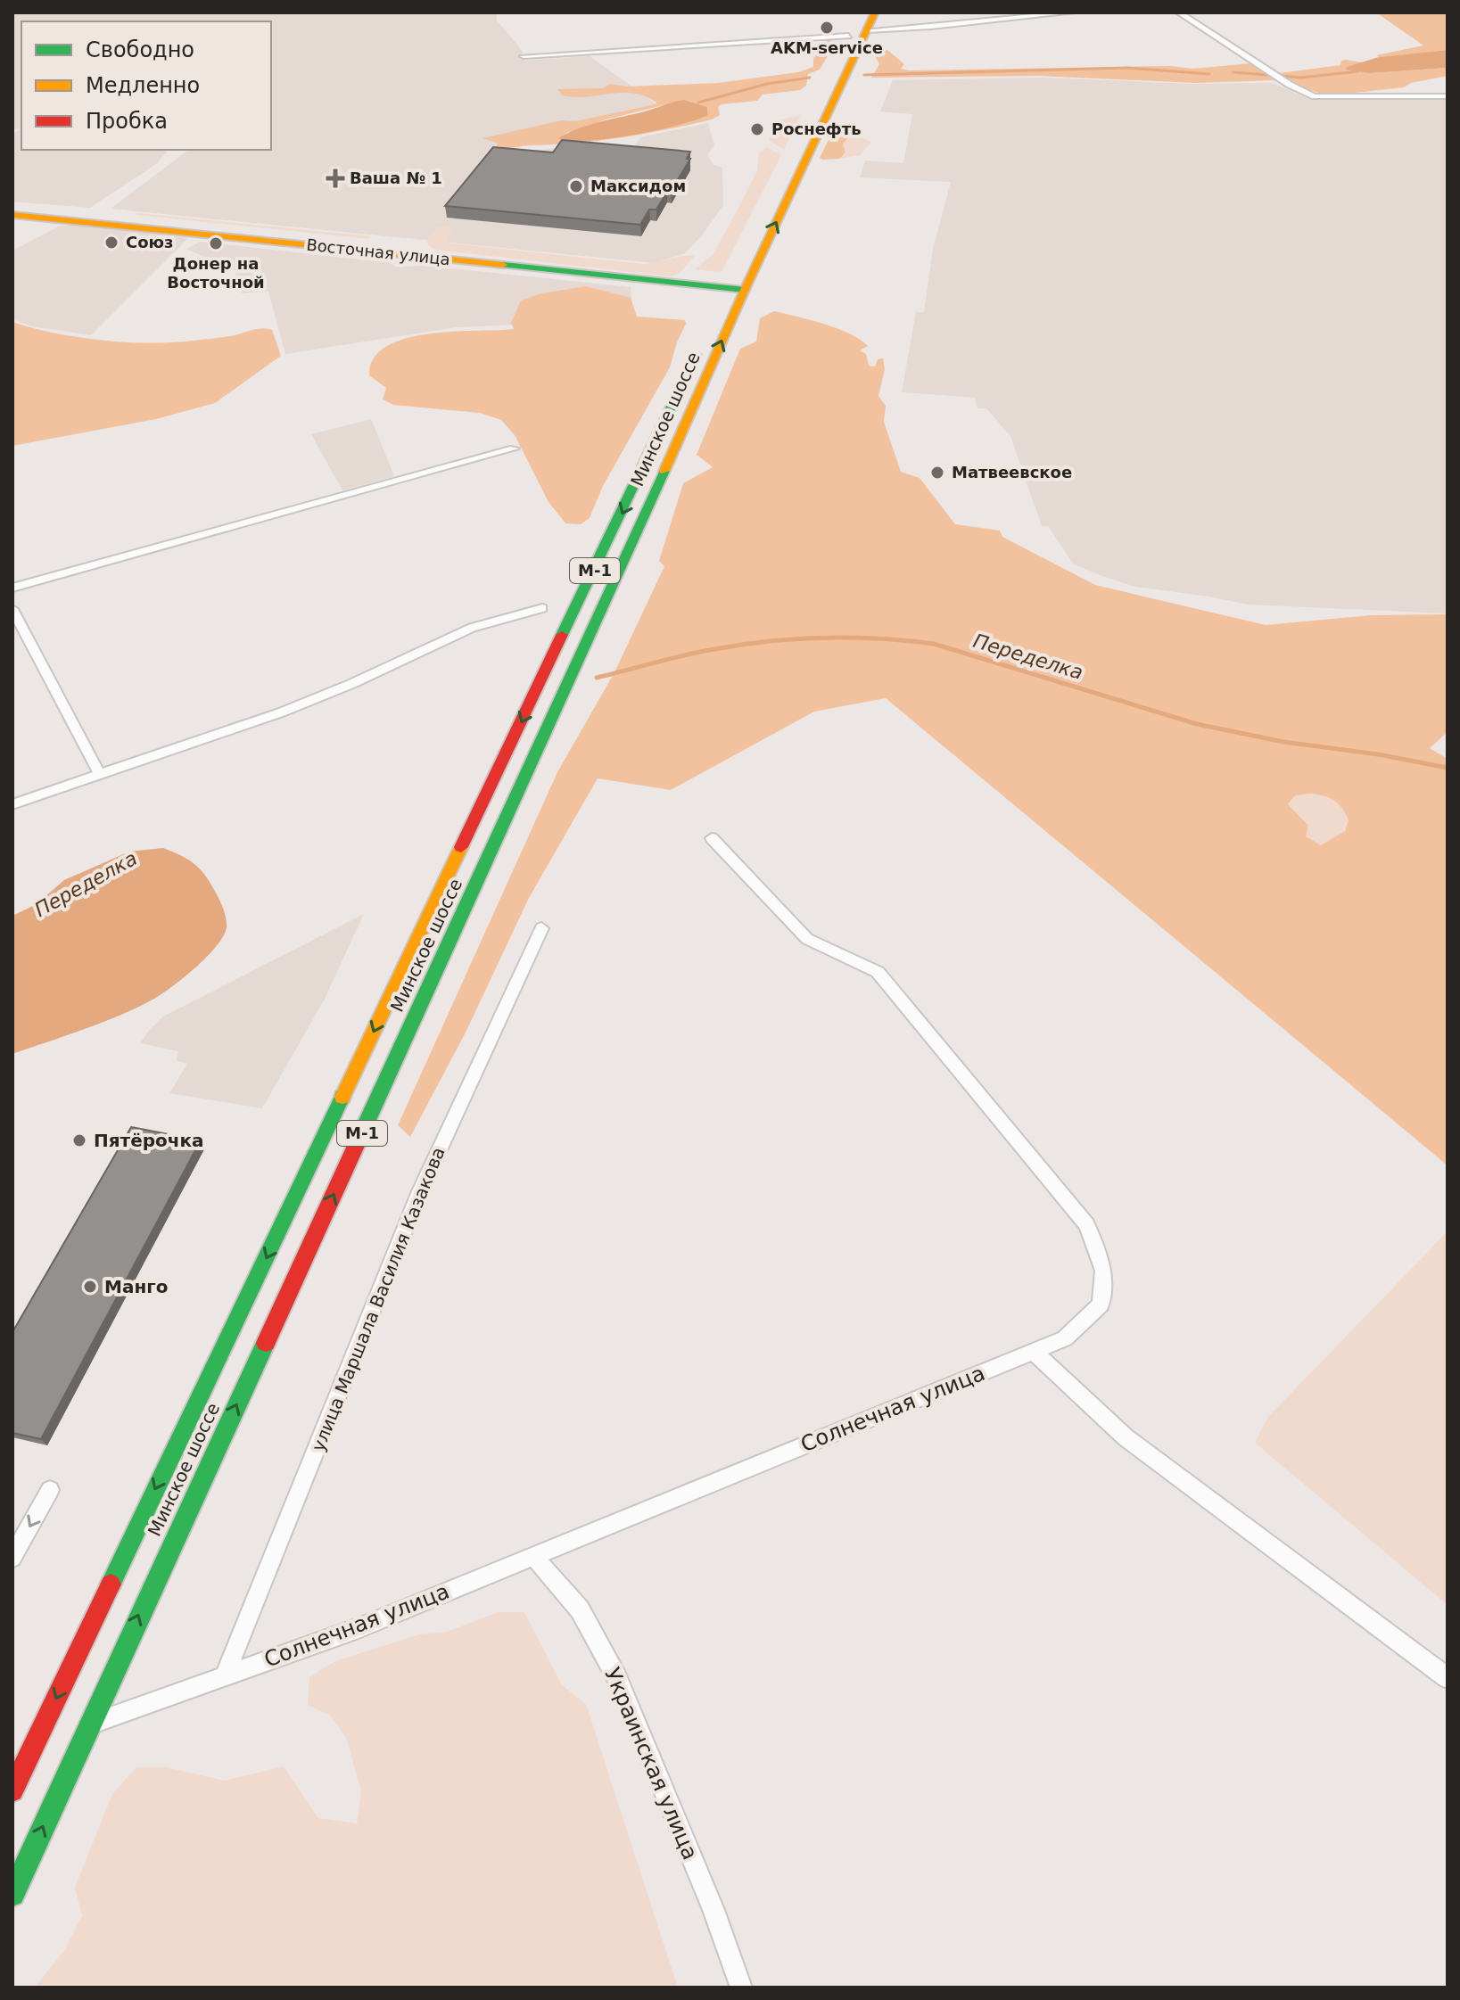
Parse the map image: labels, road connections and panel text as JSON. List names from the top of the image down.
{
  "streets": {
    "main road": ["Восточная улица", "Минское шоссе", "М-1"],
    "street": ["улица Маршала Василия Казакова", "Солнечная улица", "Украинская улица"]
  },
  "crossings": [
    ["Восточная улица", "Минское шоссе"],
    ["Минское шоссе", "Солнечная улица"],
    ["улица Маршала Василия Казакова", "Солнечная улица"],
    ["Солнечная улица", "Украинская улица"]
  ],
  "water": ["Переделка"],
  "places": {
    "other": [
      "AKM-service",
      "Роснефть",
      "Максидом",
      "Союз",
      "Донер на Восточной",
      "Матвеевское",
      "Пятёрочка",
      "Манго"
    ],
    "health": ["Ваша № 1"]
  },
  "legend": ["Свободно", "Медленно", "Пробка"]
}
